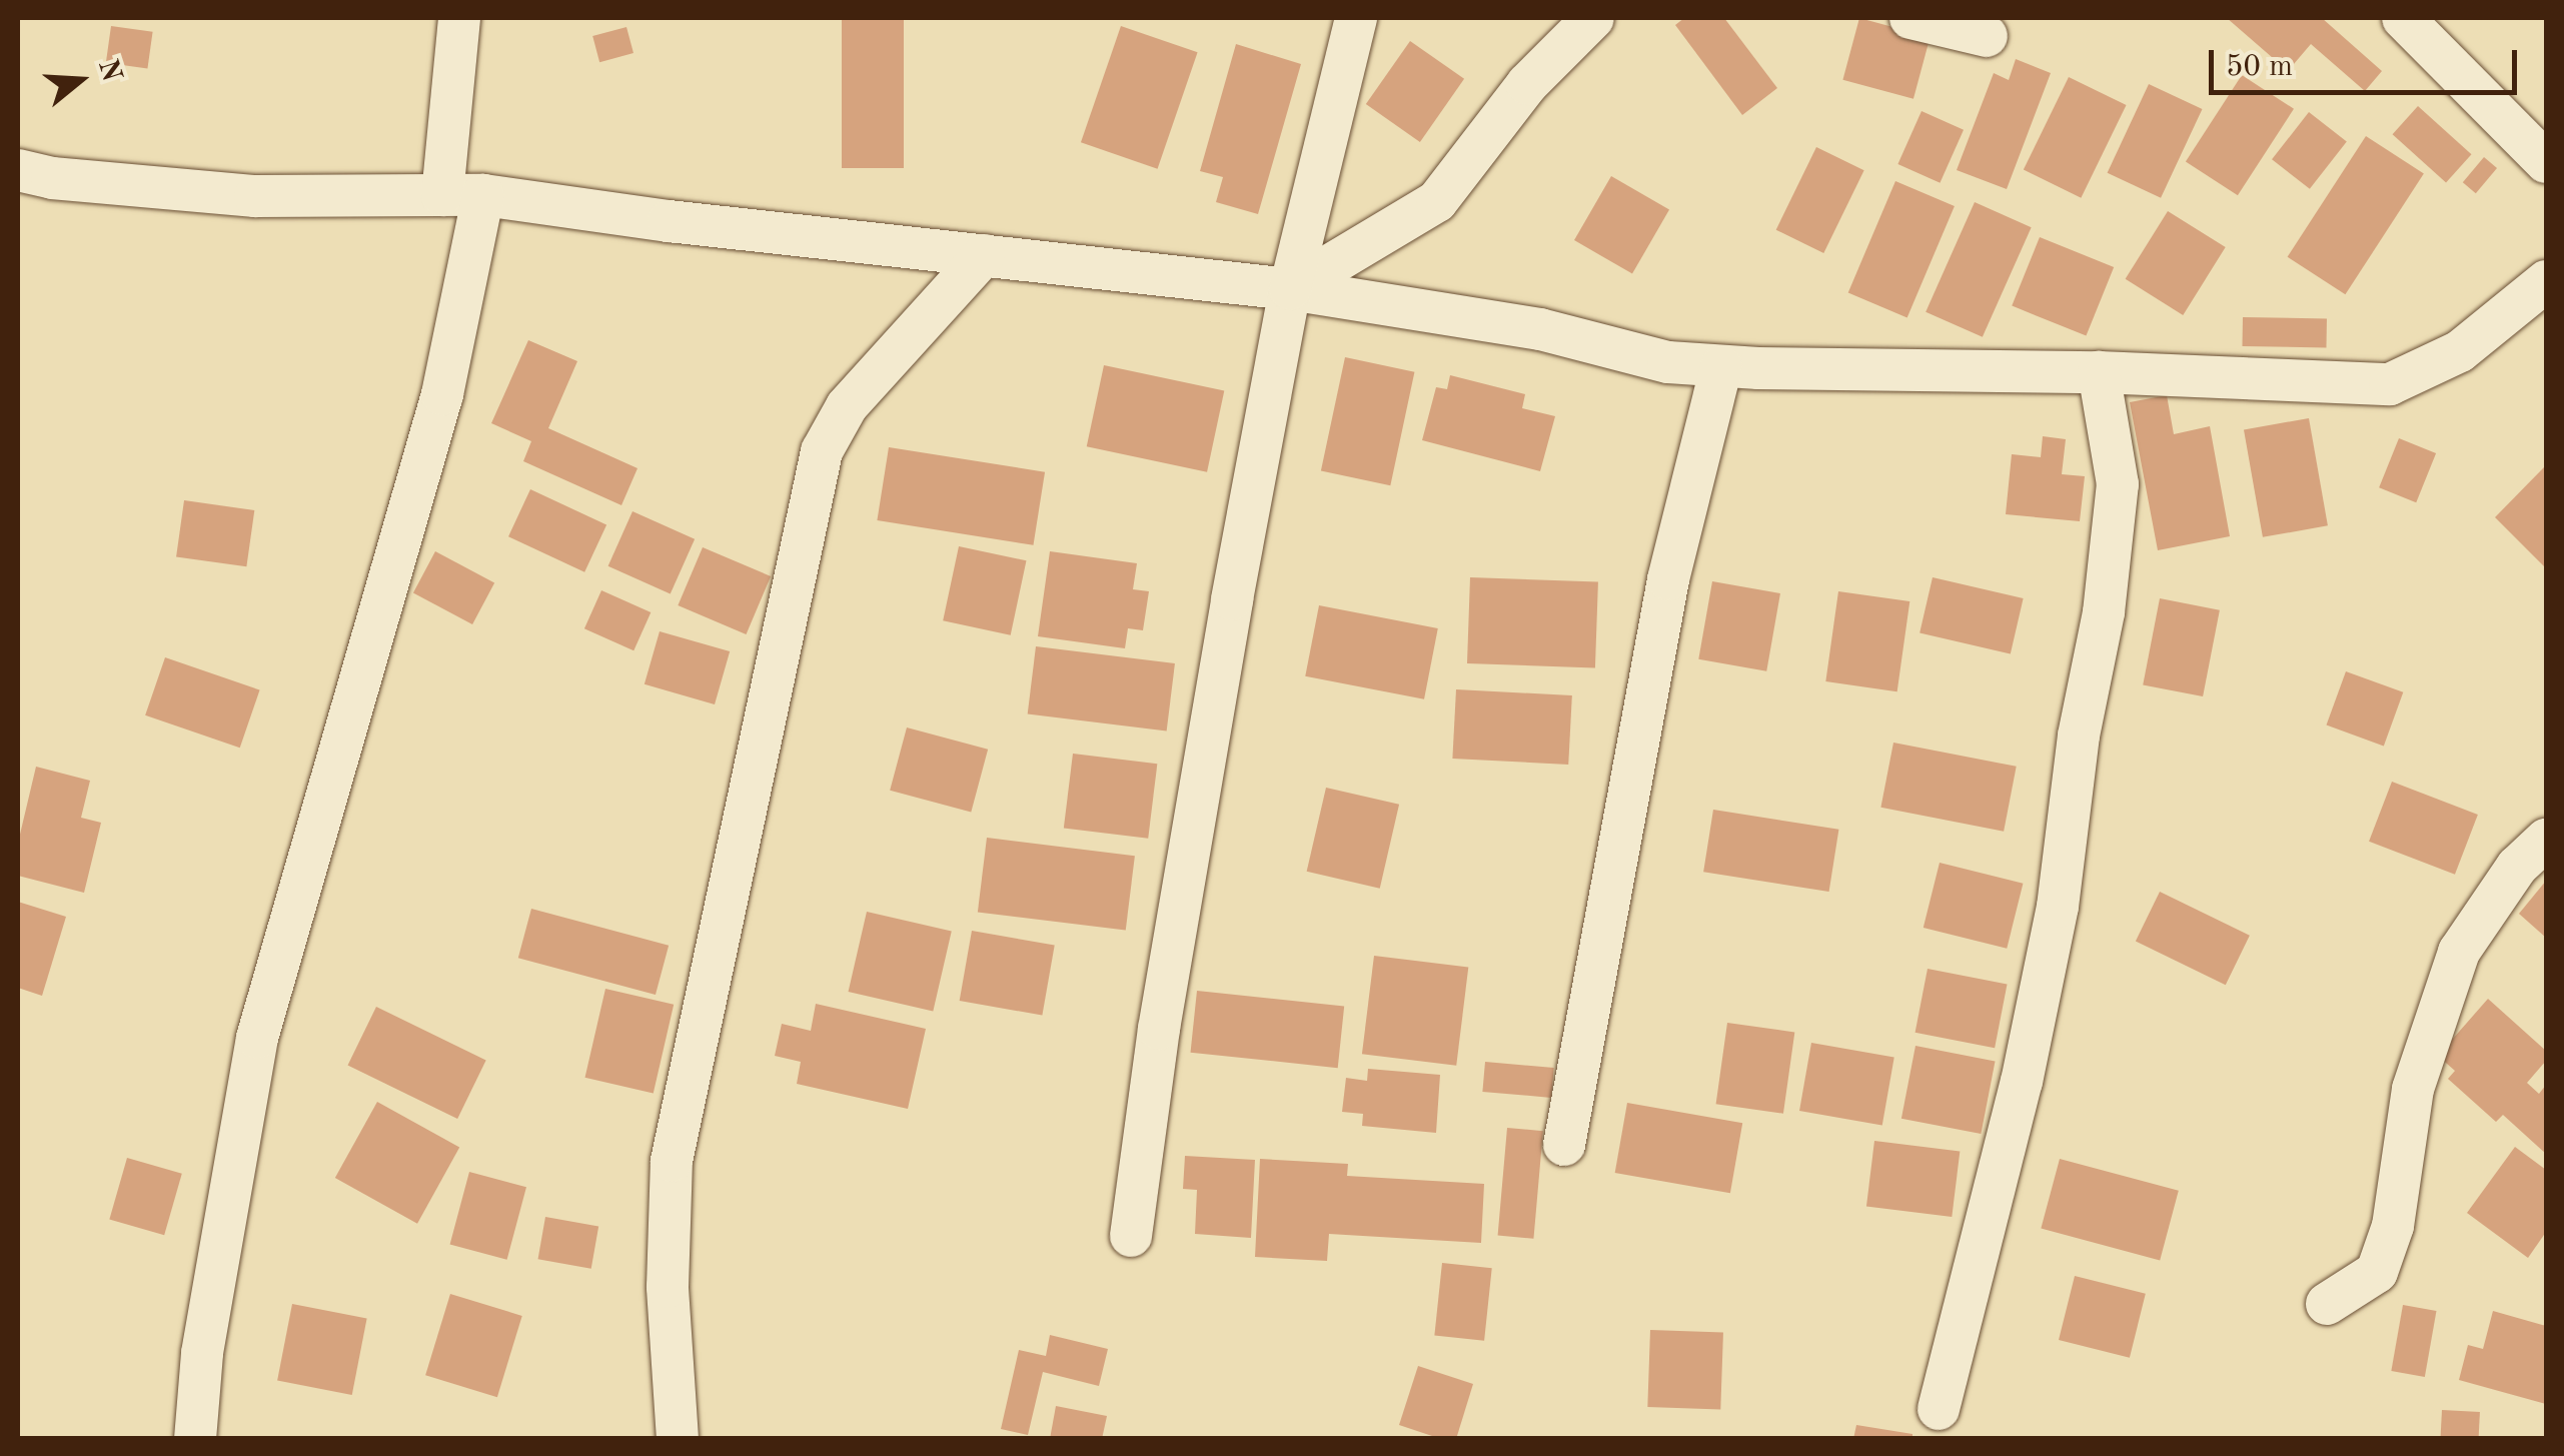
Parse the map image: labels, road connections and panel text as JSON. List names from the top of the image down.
{
  "scale_bar": "50 m",
  "north": "right"
}
